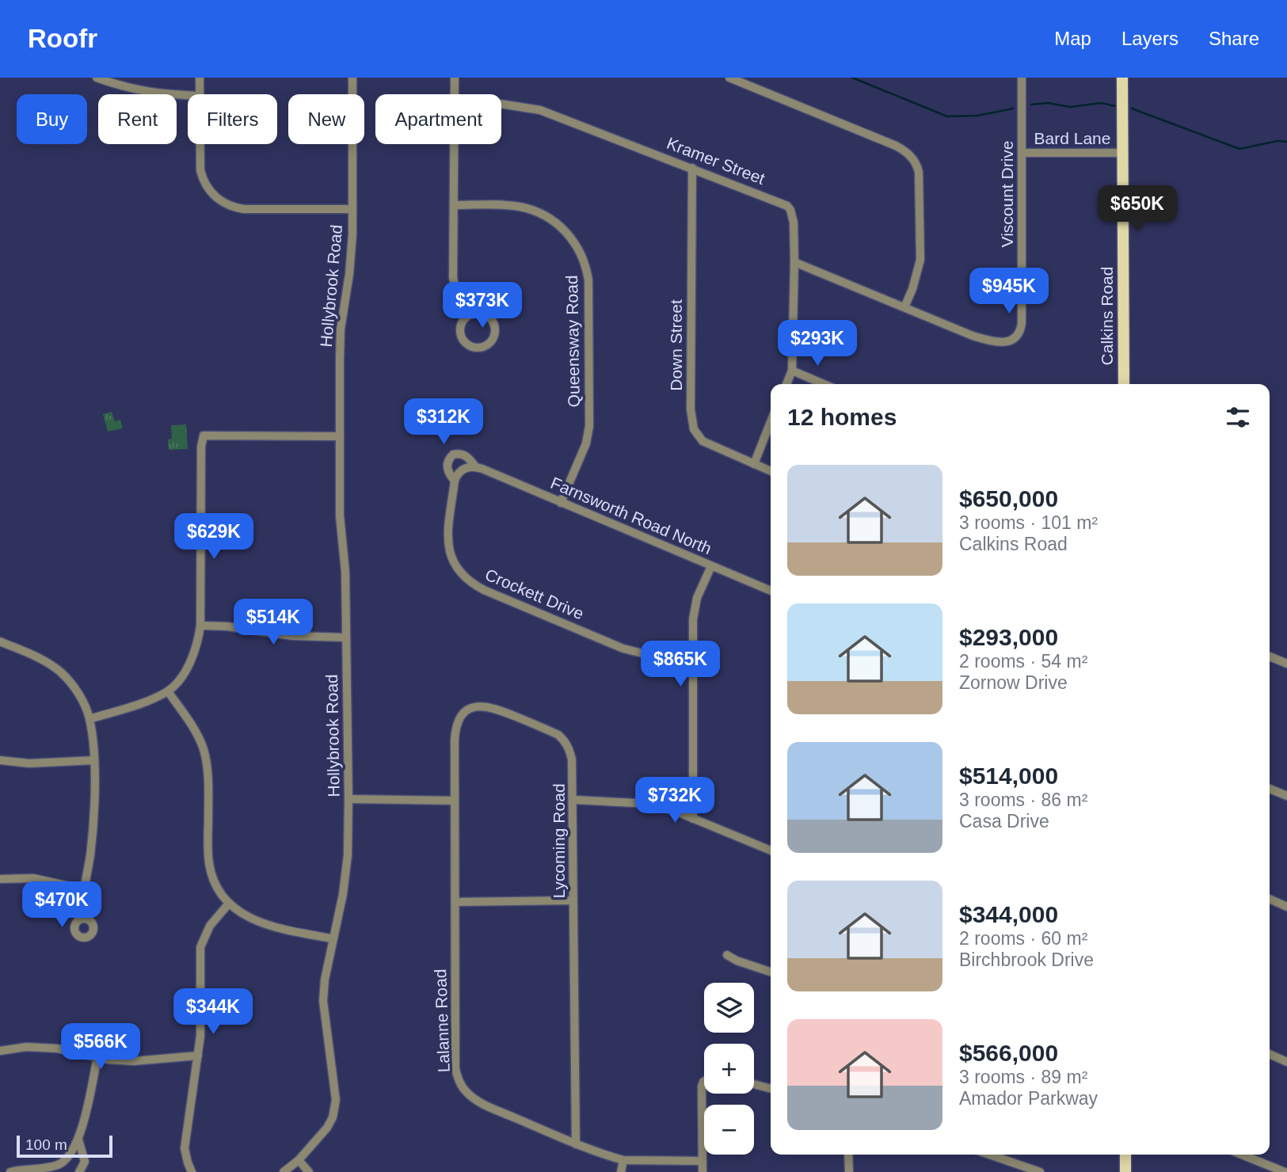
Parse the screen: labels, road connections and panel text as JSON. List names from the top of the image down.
{
  "streets": {
    "main road": ["Calkins Road"],
    "street": [
      "Bard Lane",
      "Kramer Street",
      "Viscount Drive",
      "Hollybrook Road",
      "Queensway Road",
      "Down Street",
      "Farnsworth Road North",
      "Crockett Drive",
      "Lycoming Road",
      "Lalanne Road"
    ]
  },
  "crossings": [
    ["Bard Lane", "Viscount Drive"],
    ["Bard Lane", "Calkins Road"],
    ["Kramer Street", "Viscount Drive"],
    ["Kramer Street", "Down Street"],
    ["Queensway Road", "Farnsworth Road North"],
    ["Farnsworth Road North", "Crockett Drive"],
    ["Lycoming Road", "Lalanne Road"]
  ],
  "scale_bar": "100 m",
  "page": {
    "header": "Roofr",
    "nav": ["Map", "Layers", "Share"],
    "chip": [
      "Buy",
      "Rent",
      "Filters",
      "New",
      "Apartment"
    ],
    "price": [
      "$650K",
      "$945K",
      "$373K",
      "$293K",
      "$312K",
      "$629K",
      "$514K",
      "$865K",
      "$732K",
      "$470K",
      "$344K",
      "$566K"
    ],
    "heading": "12 homes",
    "list": [
      {
        "name": "$650,000",
        "note": "3 rooms · 101 m² · Calkins Road"
      },
      {
        "name": "$293,000",
        "note": "2 rooms · 54 m² · Zornow Drive"
      },
      {
        "name": "$514,000",
        "note": "3 rooms · 86 m² · Casa Drive"
      },
      {
        "name": "$344,000",
        "note": "2 rooms · 60 m² · Birchbrook Drive"
      },
      {
        "name": "$566,000",
        "note": "3 rooms · 89 m² · Amador Parkway"
      }
    ],
    "map_buttons": ["+", "−"],
    "scale": "100 m"
  }
}
